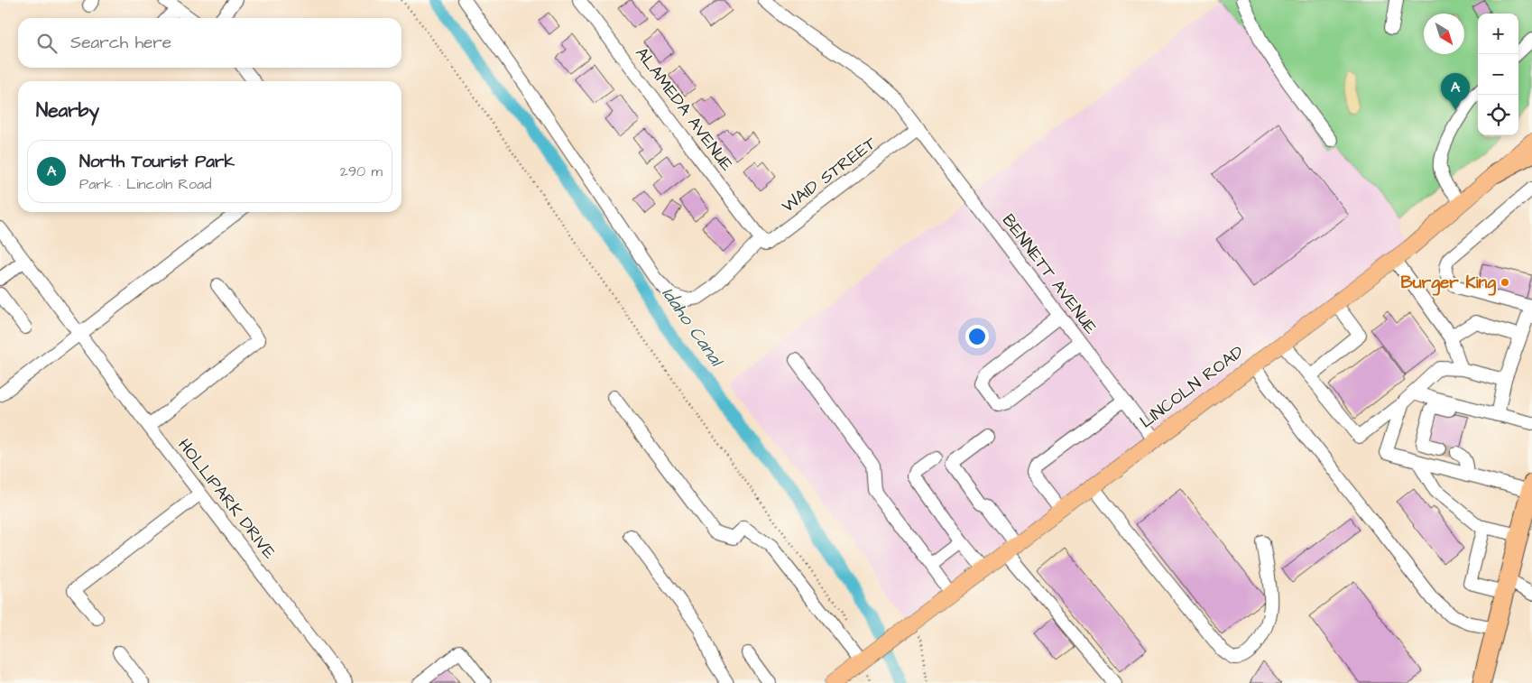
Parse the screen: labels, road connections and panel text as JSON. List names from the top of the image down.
{
  "streets": {
    "main road": ["LINCOLN ROAD"],
    "street": [
      "ALAMEDA AVENUE",
      "WAID STREET",
      "BENNETT AVENUE",
      "HOLLIPARK DRIVE"
    ]
  },
  "crossings": [
    ["ALAMEDA AVENUE", "WAID STREET"],
    ["WAID STREET", "BENNETT AVENUE"],
    ["BENNETT AVENUE", "LINCOLN ROAD"]
  ],
  "water": ["Idaho Canal"],
  "places": ["Burger King"],
  "north": "bottom right",
  "page": {
    "map_buttons": ["+", "−"],
    "search": "Search here",
    "pins": "A",
    "heading": "Nearby",
    "list": [
      {
        "mark": "A",
        "name": "North Tourist Park",
        "note": "Park · Lincoln Road",
        "value": "290 m"
      }
    ]
  }
}
